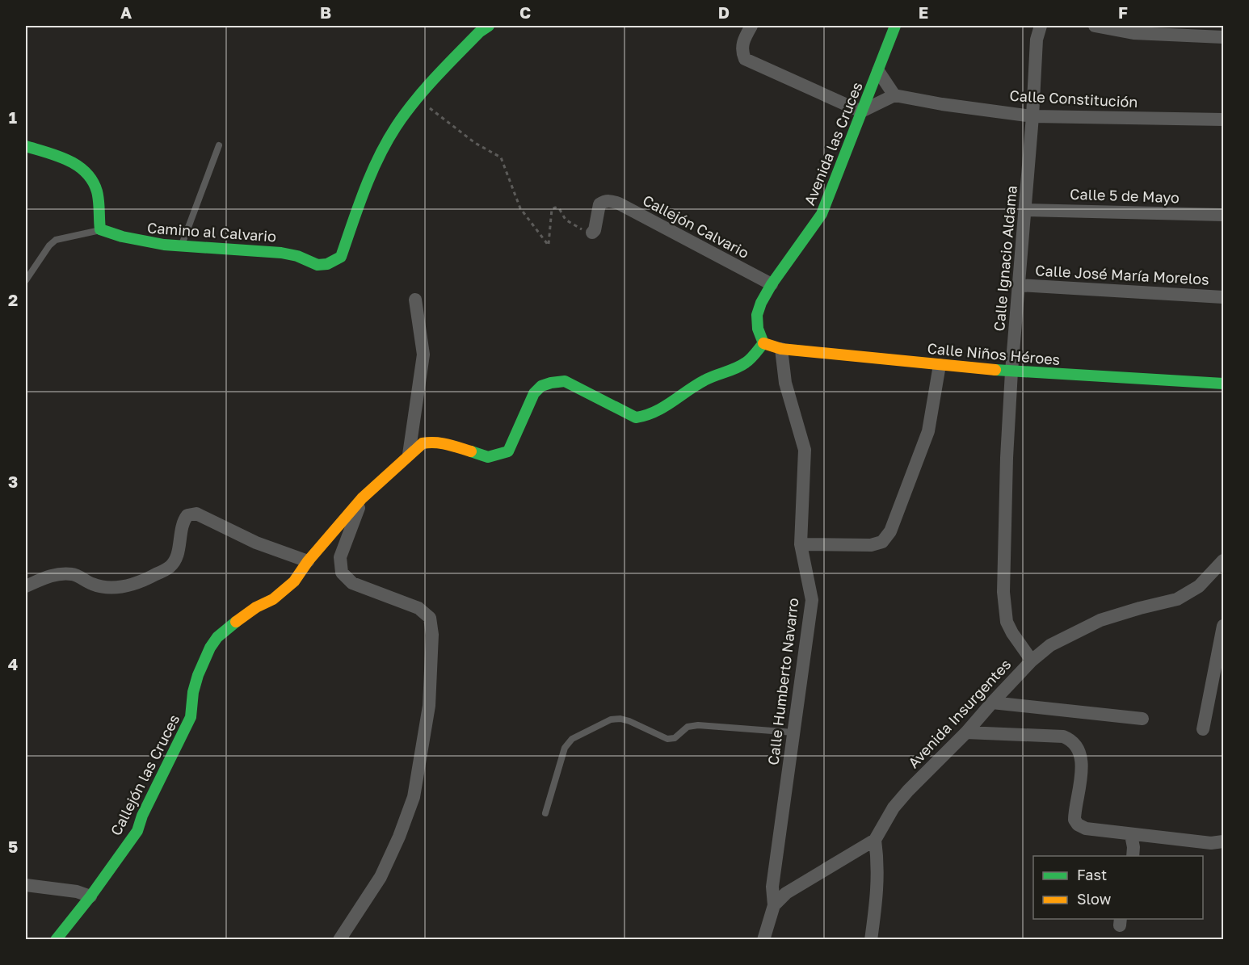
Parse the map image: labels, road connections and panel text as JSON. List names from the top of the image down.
{
  "streets": {
    "street": [
      "Calle Constitución",
      "Avenida las Cruces",
      "Calle 5 de Mayo",
      "Callejón Calvario",
      "Camino al Calvario",
      "Calle Ignacio Aldama",
      "Calle José María Morelos",
      "Calle Niños Héroes",
      "Calle Humberto Navarro",
      "Avenida Insurgentes",
      "Callejón las Cruces"
    ]
  },
  "crossings": [
    ["Calle Constitución", "Calle Ignacio Aldama"],
    ["Avenida las Cruces", "Callejón Calvario"],
    ["Avenida las Cruces", "Calle Niños Héroes"],
    ["Avenida las Cruces", "Callejón las Cruces"],
    ["Calle 5 de Mayo", "Calle Ignacio Aldama"],
    ["Calle Ignacio Aldama", "Calle José María Morelos"],
    ["Calle Ignacio Aldama", "Calle Niños Héroes"],
    ["Calle Ignacio Aldama", "Avenida Insurgentes"],
    ["Calle Niños Héroes", "Calle Humberto Navarro"],
    ["Calle Niños Héroes", "Callejón las Cruces"],
    ["Calle Humberto Navarro", "Avenida Insurgentes"]
  ],
  "legend": ["Fast", "Slow"],
  "grid": {
    "columns": [
      "A",
      "B",
      "C",
      "D",
      "E",
      "F"
    ],
    "rows": [
      "1",
      "2",
      "3",
      "4",
      "5"
    ]
  }
}
